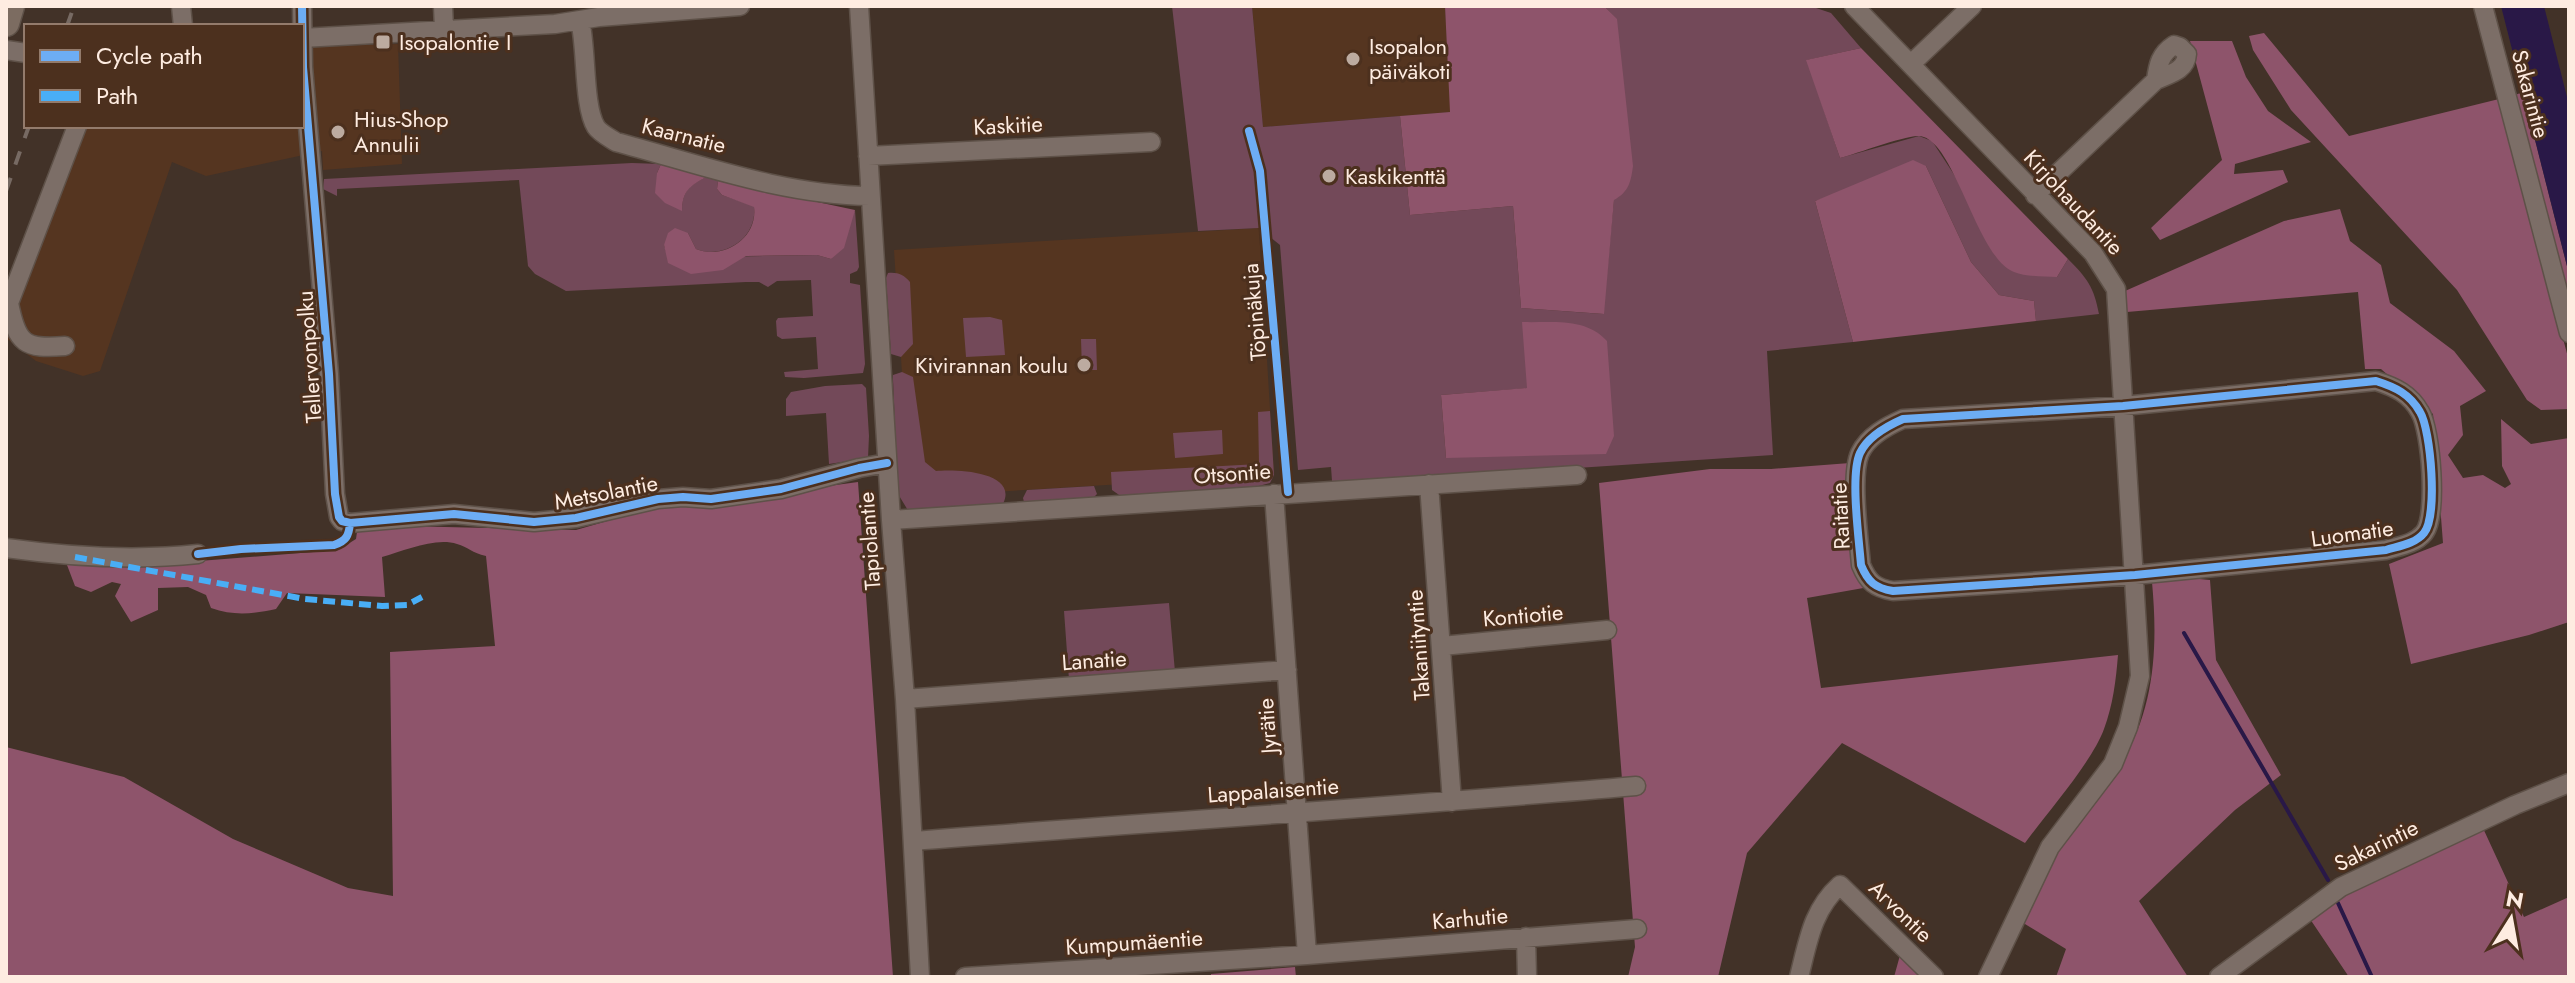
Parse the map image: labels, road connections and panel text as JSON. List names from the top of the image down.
{
  "streets": {
    "street": [
      "Sakarintie",
      "Kaskitie",
      "Kaarnatie",
      "Kirjohaudantie",
      "Tellervonpolku",
      "Otsontie",
      "Metsolantie",
      "Raitatie",
      "Luomatie",
      "Tapiolantie",
      "Kontiotie",
      "Takaniityntie",
      "Lanatie",
      "Jyrätie",
      "Lappalaisentie",
      "Arvontie",
      "Karhutie",
      "Kumpumäentie"
    ],
    "cycle path": ["Töpinäkuja"]
  },
  "crossings": [
    ["Kaskitie", "Tapiolantie"],
    ["Kaarnatie", "Tapiolantie"],
    ["Kirjohaudantie", "Raitatie"],
    ["Kirjohaudantie", "Luomatie"],
    ["Tellervonpolku", "Metsolantie"],
    ["Otsontie", "Tapiolantie"],
    ["Otsontie", "Takaniityntie"],
    ["Otsontie", "Jyrätie"],
    ["Metsolantie", "Tapiolantie"],
    ["Raitatie", "Luomatie"],
    ["Tapiolantie", "Lanatie"],
    ["Tapiolantie", "Lappalaisentie"],
    ["Kontiotie", "Takaniityntie"],
    ["Takaniityntie", "Lappalaisentie"],
    ["Lanatie", "Jyrätie"],
    ["Jyrätie", "Lappalaisentie"],
    ["Jyrätie", "Karhutie"],
    ["Jyrätie", "Kumpumäentie"],
    ["Karhutie", "Kumpumäentie"]
  ],
  "places": {
    "transit": ["Isopalontie I"],
    "other": [
      "Isopalon päiväkoti",
      "Hius-Shop Annulii",
      "Kaskikenttä",
      "Kivirannan koulu"
    ]
  },
  "legend": ["Cycle path", "Path"],
  "north": "top"
}
